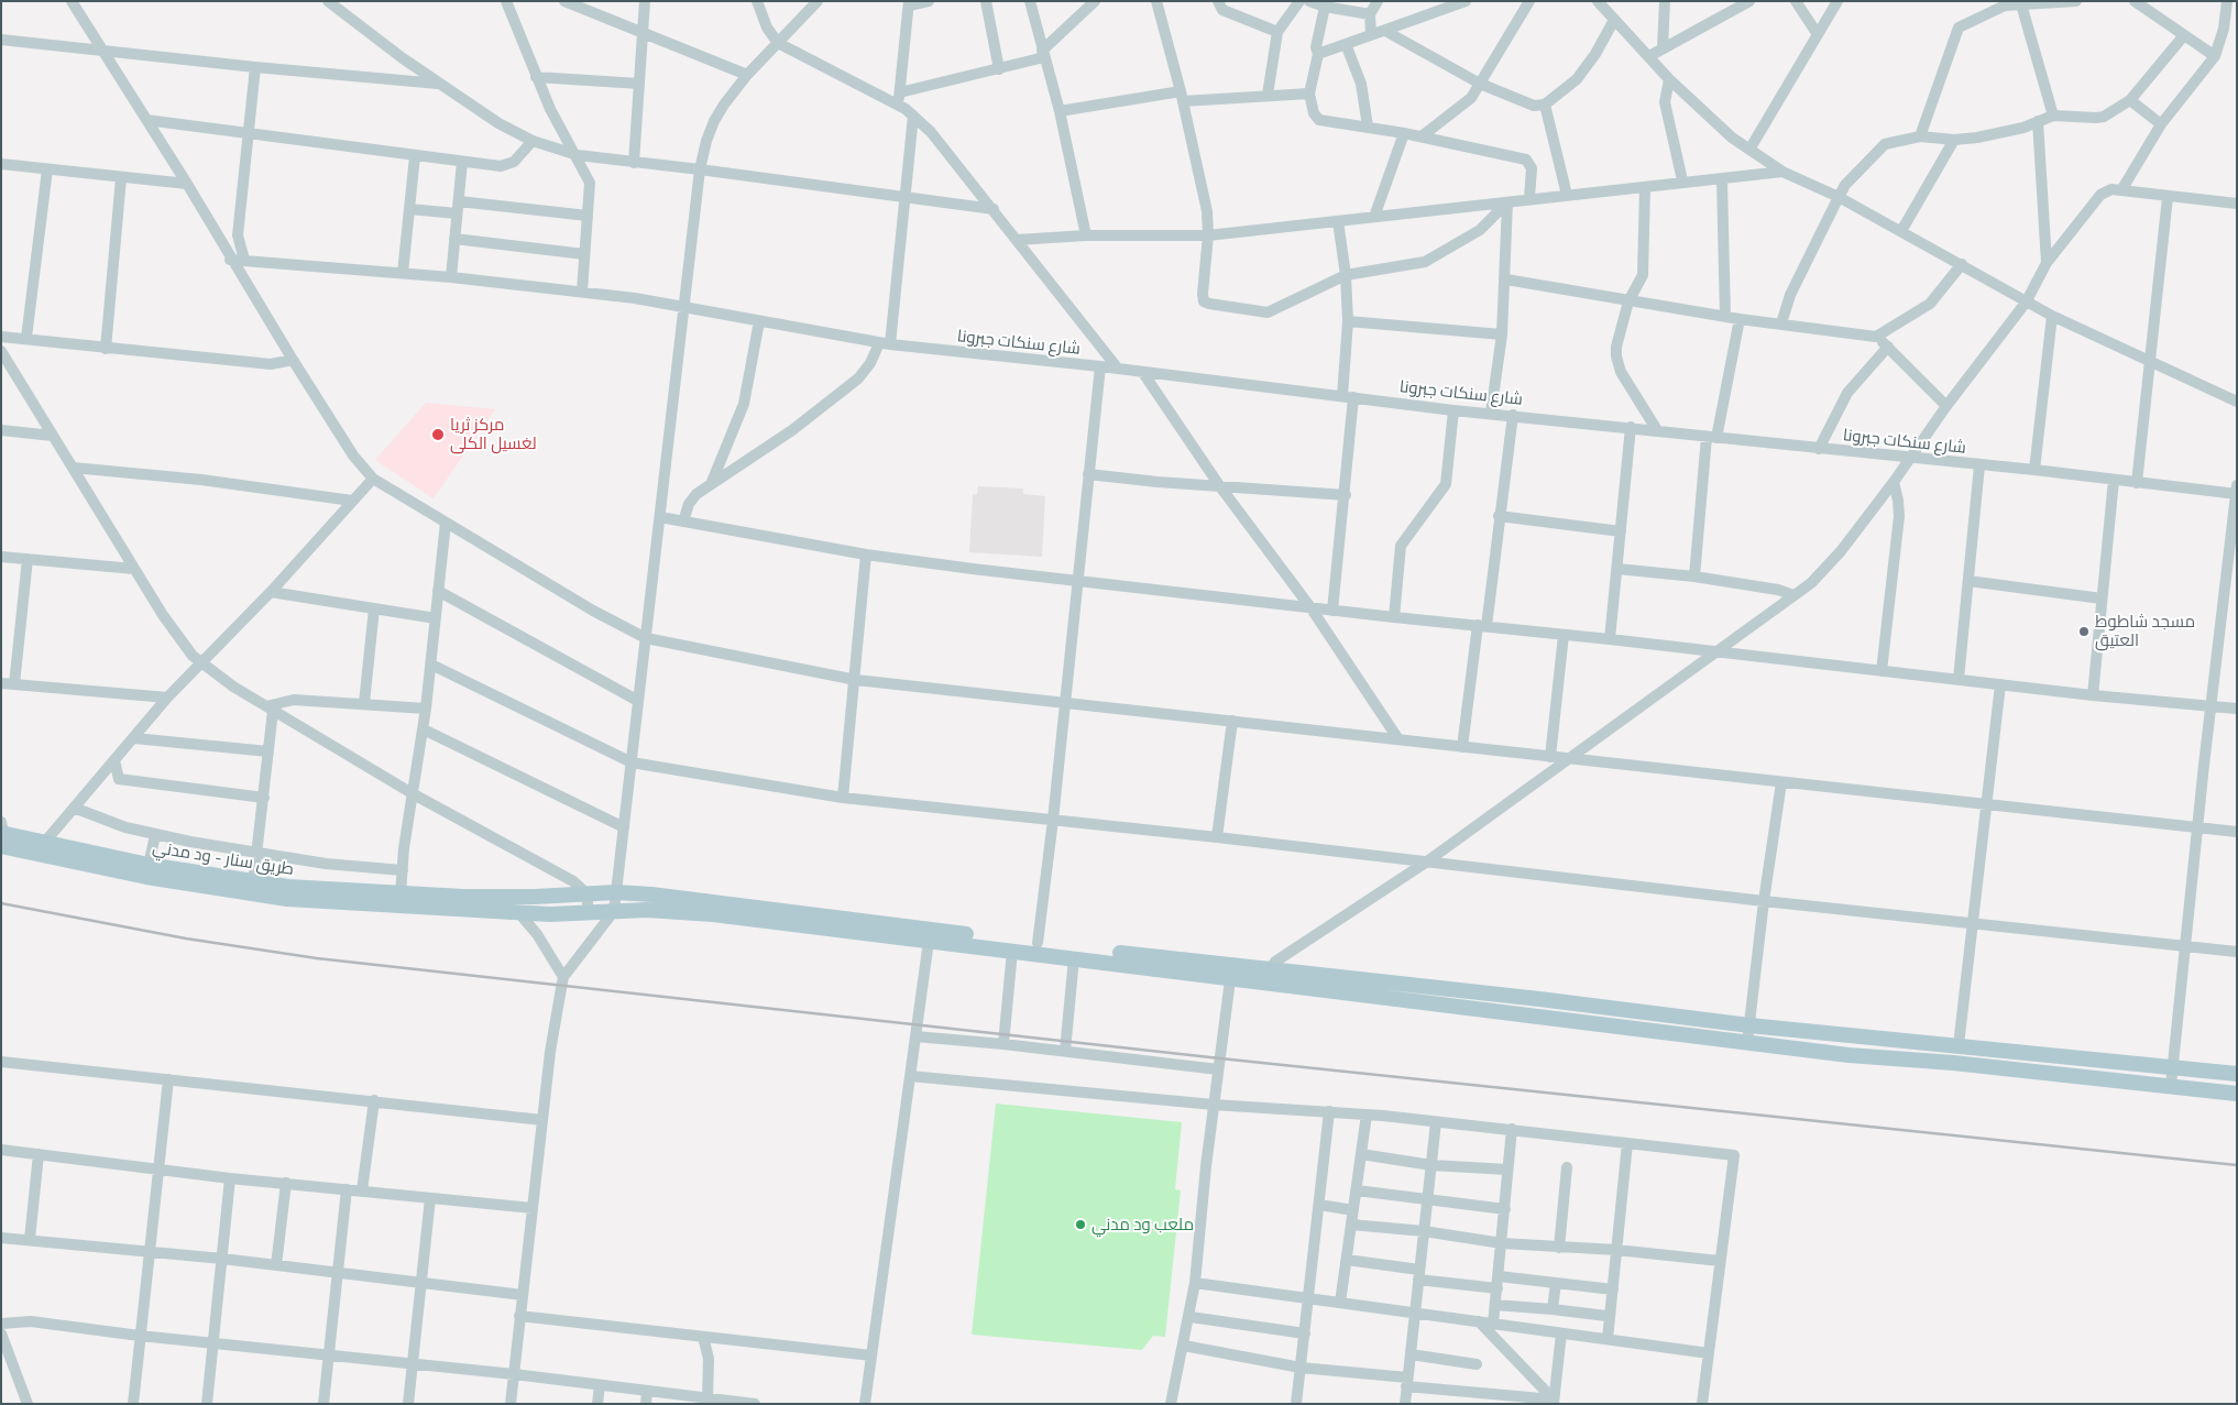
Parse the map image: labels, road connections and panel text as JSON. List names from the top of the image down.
{
  "streets": {
    "main road": ["طريق سنار - ود مدني"],
    "street": ["شارع سنكات جبرونا"]
  },
  "places": ["مركز ثريا لغسيل الكلى", "مسجد شاطوط العتيق", "ملعب ود مدني"]
}
